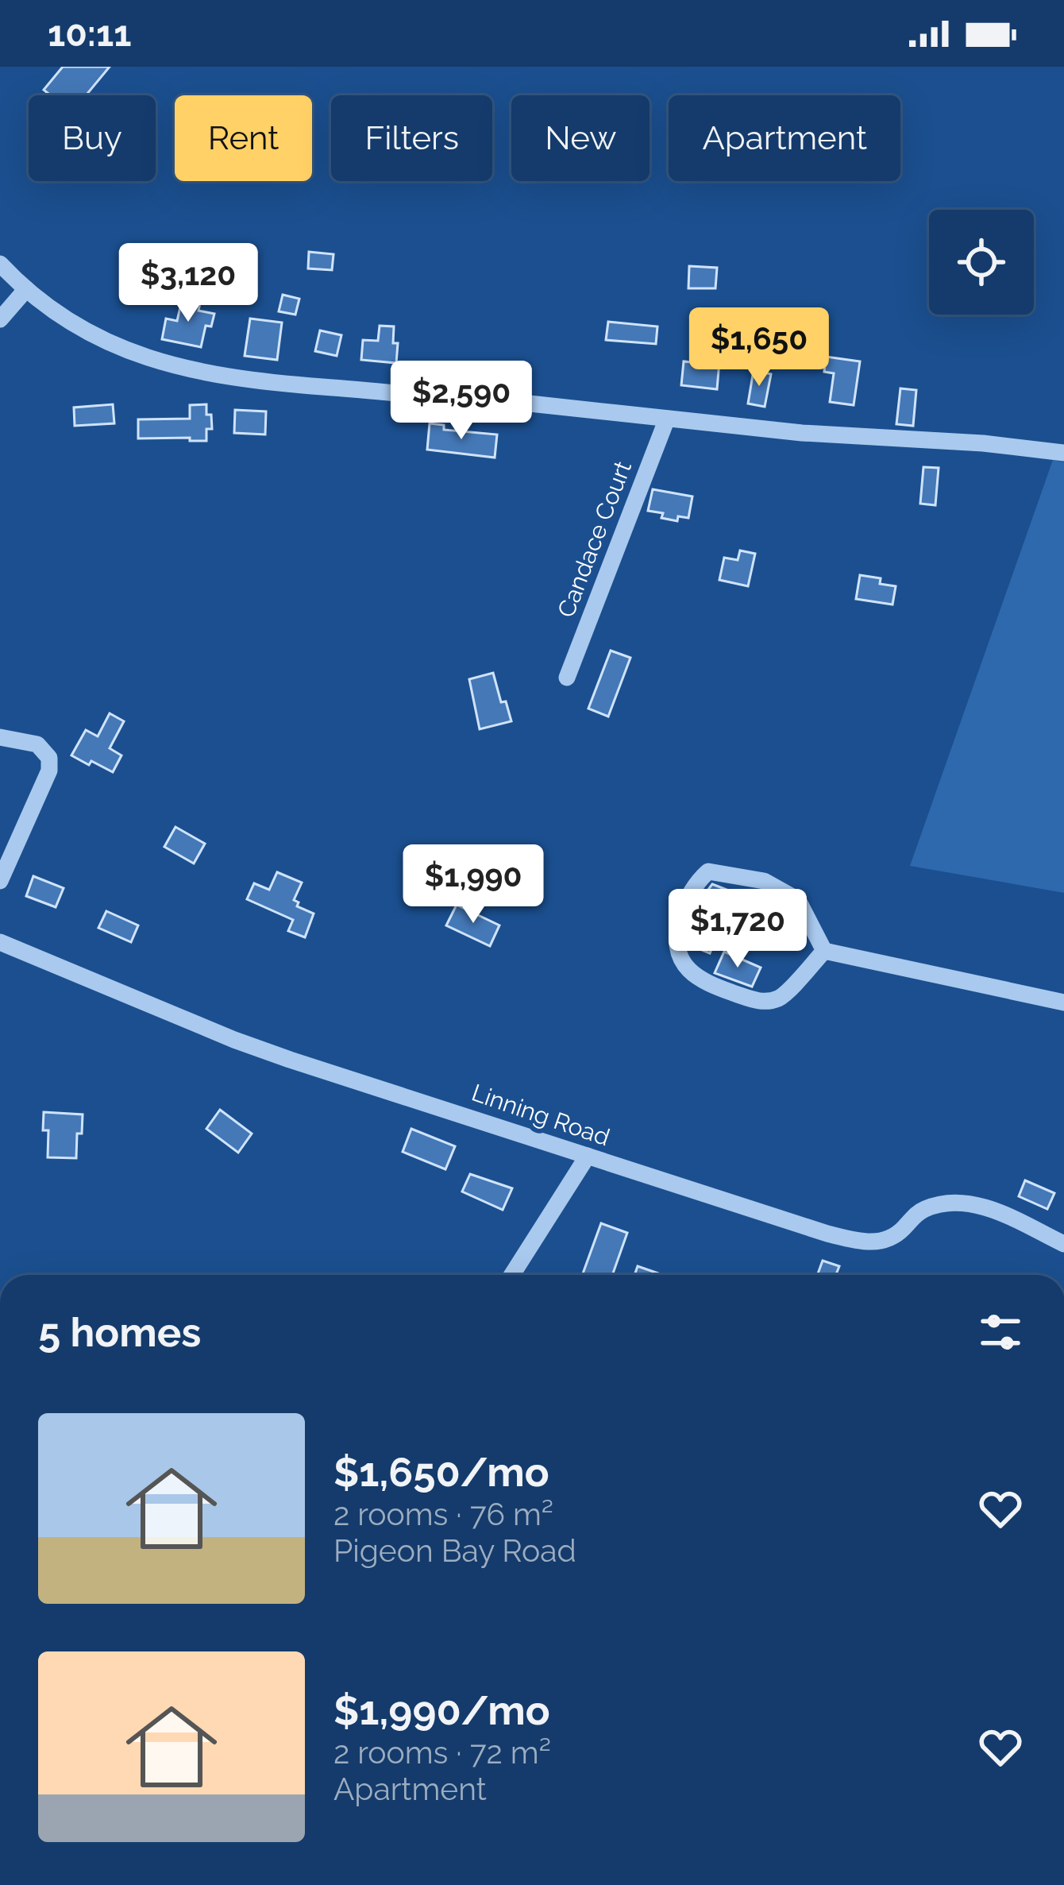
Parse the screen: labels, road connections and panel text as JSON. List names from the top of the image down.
{
  "streets": {
    "street": ["Candace Court", "Linning Road"]
  },
  "page": {
    "status": "10:11",
    "chip": [
      "Buy",
      "Rent",
      "Filters",
      "New",
      "Apartment"
    ],
    "price": [
      "$3,120",
      "$1,650",
      "$2,590",
      "$1,990",
      "$1,720"
    ],
    "heading": "5 homes",
    "list": [
      {
        "name": "$1,650/mo",
        "note": "2 rooms · 76 m² · Pigeon Bay Road"
      },
      {
        "name": "$1,990/mo",
        "note": "2 rooms · 72 m² · Apartment"
      }
    ]
  }
}
